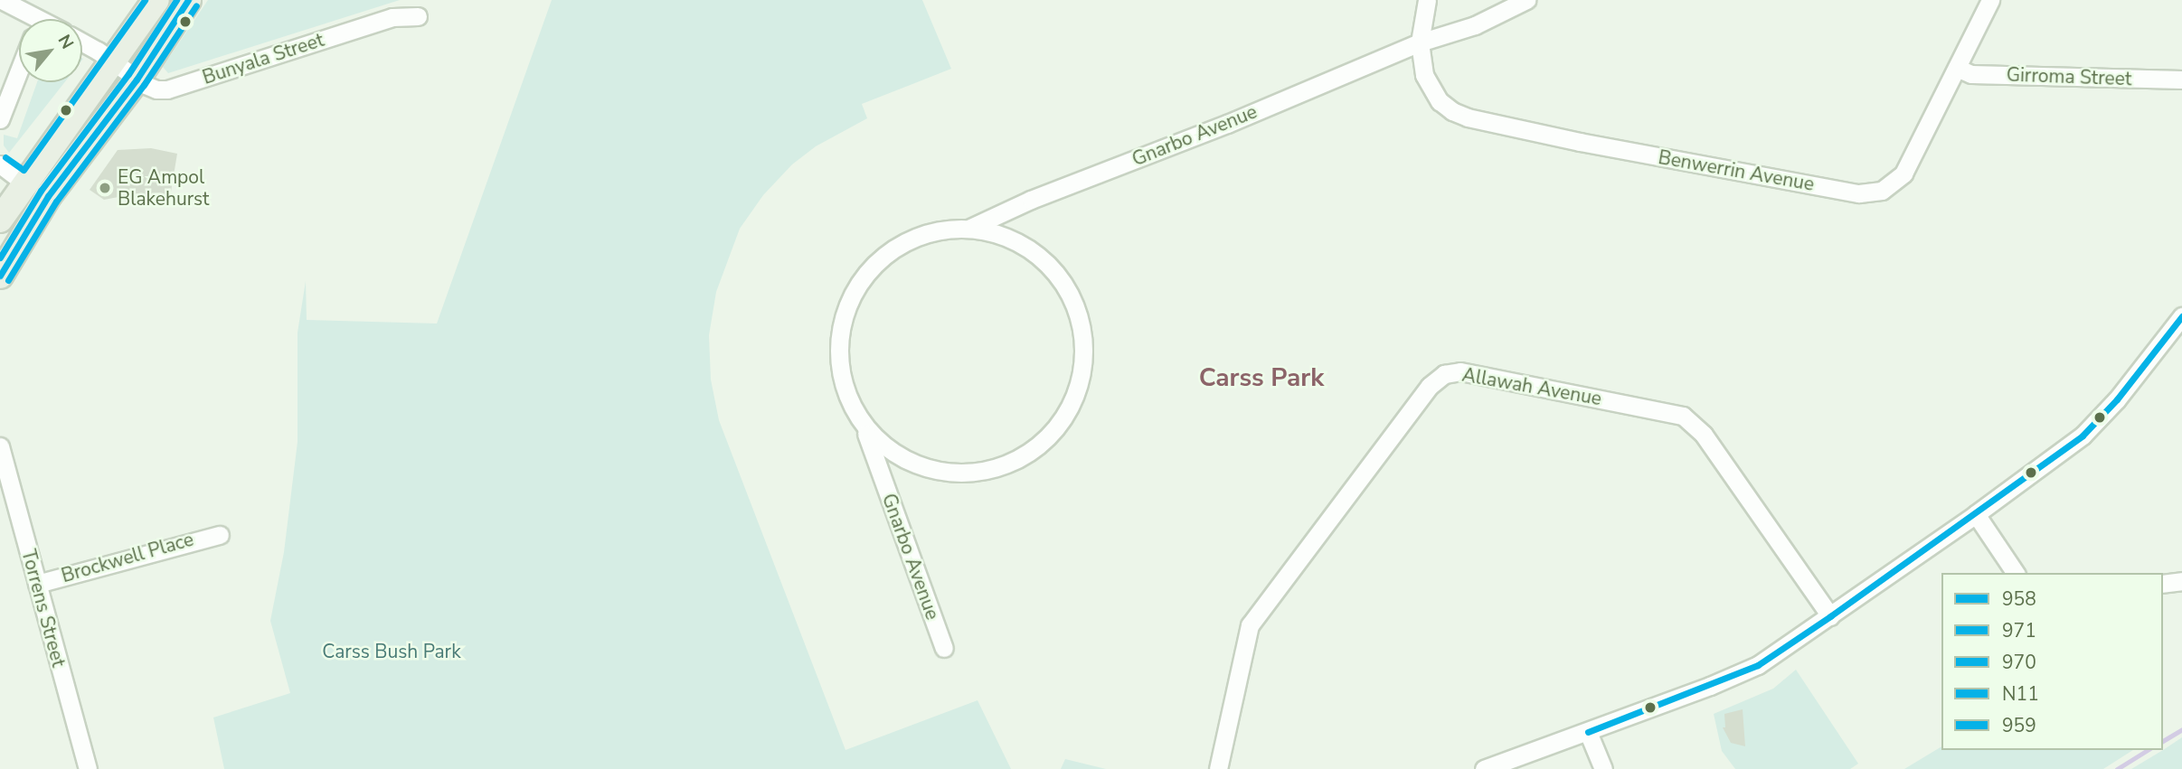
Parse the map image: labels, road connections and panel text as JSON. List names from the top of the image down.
{
  "streets": {
    "street": [
      "Bunyala Street",
      "Girroma Street",
      "Gnarbo Avenue",
      "Benwerrin Avenue",
      "Allawah Avenue",
      "Brockwell Place",
      "Torrens Street"
    ]
  },
  "crossings": [
    ["Girroma Street", "Benwerrin Avenue"],
    ["Gnarbo Avenue", "Benwerrin Avenue"],
    ["Brockwell Place", "Torrens Street"]
  ],
  "districts": ["Carss Park"],
  "parks": ["Carss Bush Park"],
  "places": ["EG Ampol Blakehurst"],
  "lines": [
    "transit line 971",
    "transit line N11",
    "transit line 959",
    "transit line 970",
    "transit line 958"
  ],
  "legend": [
    "958",
    "971",
    "970",
    "N11",
    "959"
  ],
  "north": "top right"
}
